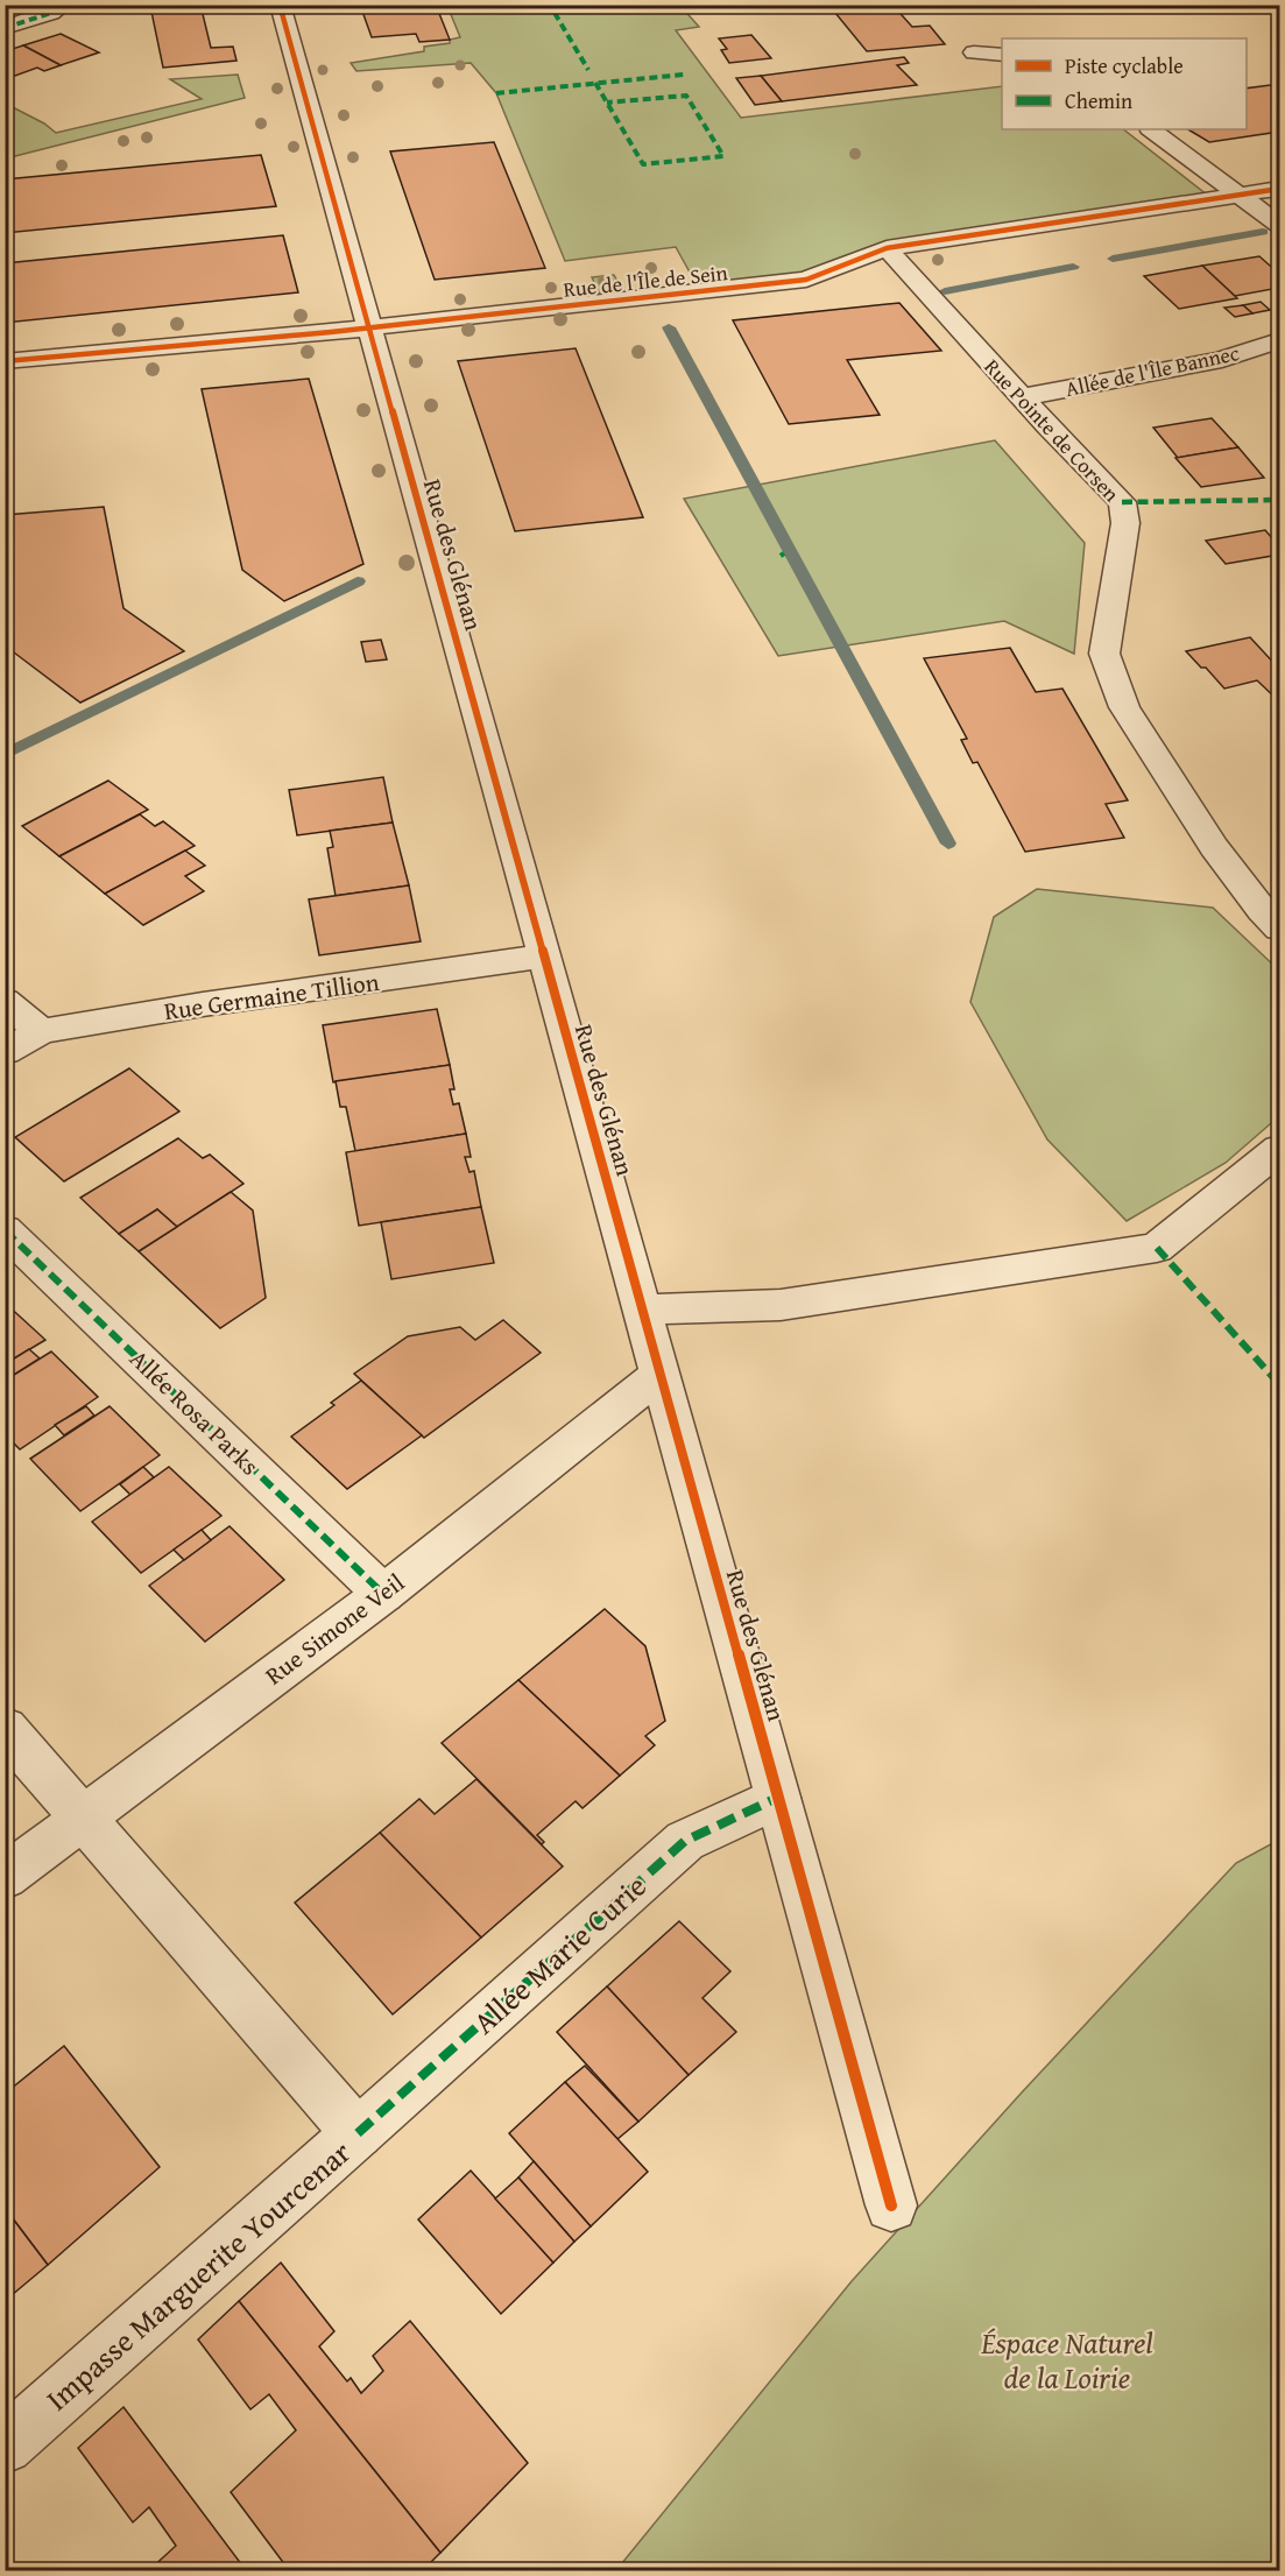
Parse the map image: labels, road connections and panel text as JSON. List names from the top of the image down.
{
  "streets": {
    "street": [
      "Rue de l'Île de Sein",
      "Allée de l'Île Bannec",
      "Rue Pointe de Corsen",
      "Rue des Glénan",
      "Rue Germaine Tillion",
      "Allée Rosa Parks",
      "Rue Simone Veil",
      "Allée Marie Curie",
      "Impasse Marguerite Yourcenar"
    ]
  },
  "crossings": [
    ["Rue de l'Île de Sein", "Rue Pointe de Corsen"],
    ["Rue de l'Île de Sein", "Rue des Glénan"],
    ["Allée de l'Île Bannec", "Rue Pointe de Corsen"],
    ["Rue des Glénan", "Rue Germaine Tillion"],
    ["Rue des Glénan", "Rue Simone Veil"],
    ["Rue des Glénan", "Allée Marie Curie"],
    ["Allée Rosa Parks", "Rue Simone Veil"],
    ["Rue Simone Veil", "Impasse Marguerite Yourcenar"],
    ["Allée Marie Curie", "Impasse Marguerite Yourcenar"]
  ],
  "parks": ["Éspace Naturel de la Loirie"],
  "legend": ["Piste cyclable", "Chemin"]
}
